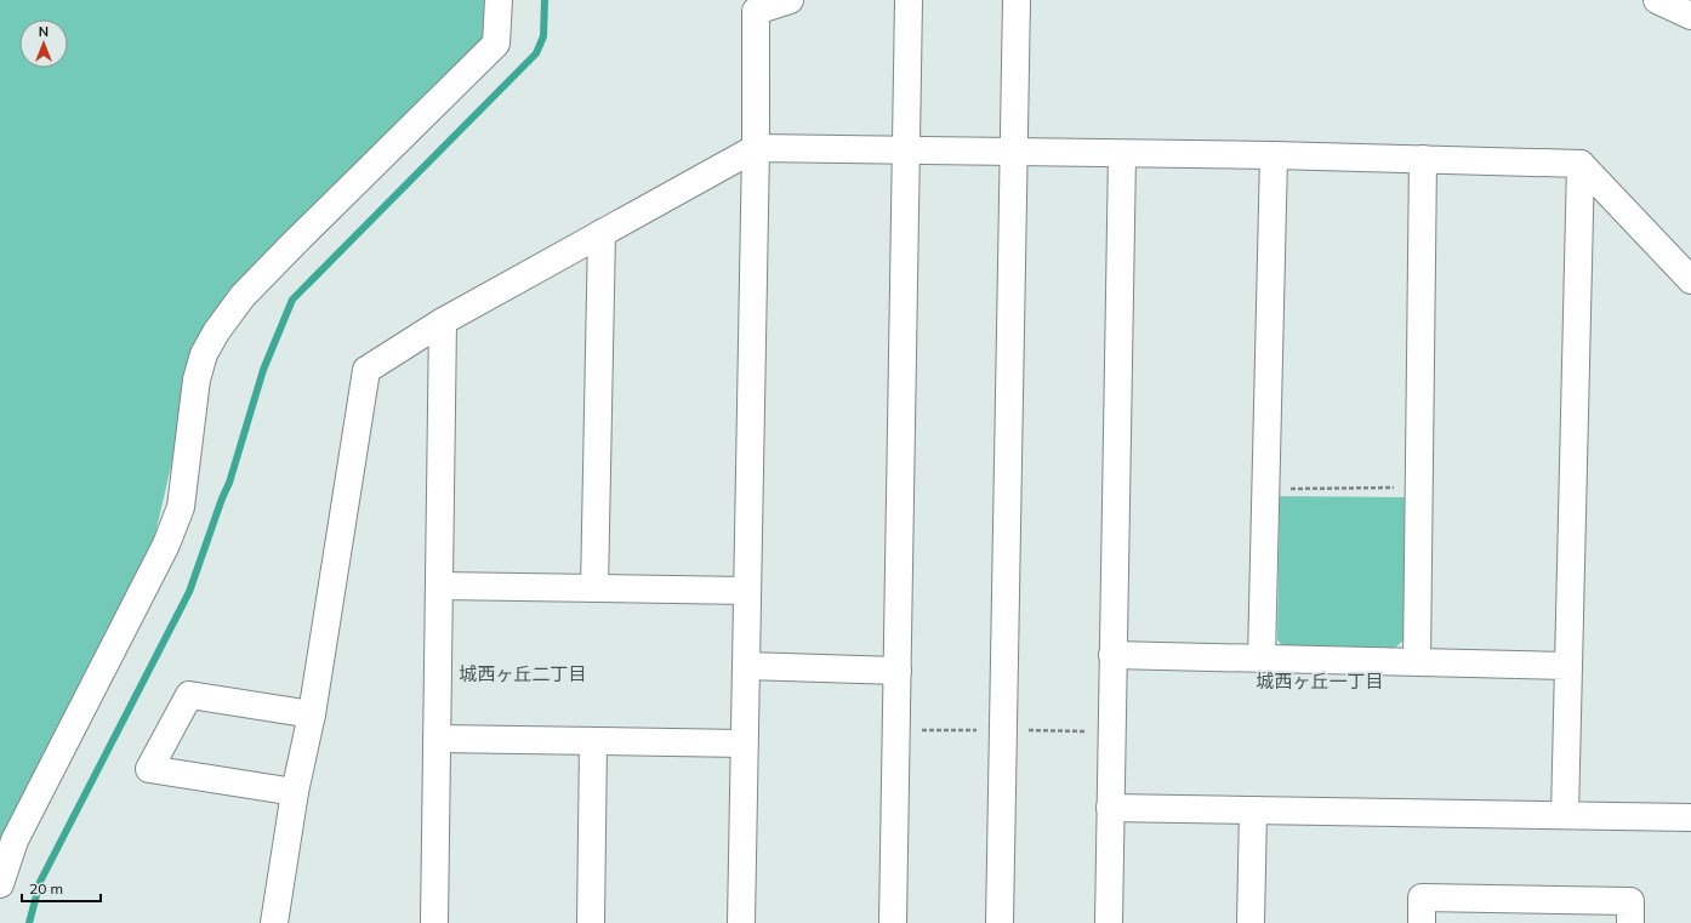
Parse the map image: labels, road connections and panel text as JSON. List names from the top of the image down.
{
  "districts": ["城西ヶ丘二丁目", "城西ヶ丘一丁目"],
  "scale_bar": "20 m",
  "north": "top"
}
